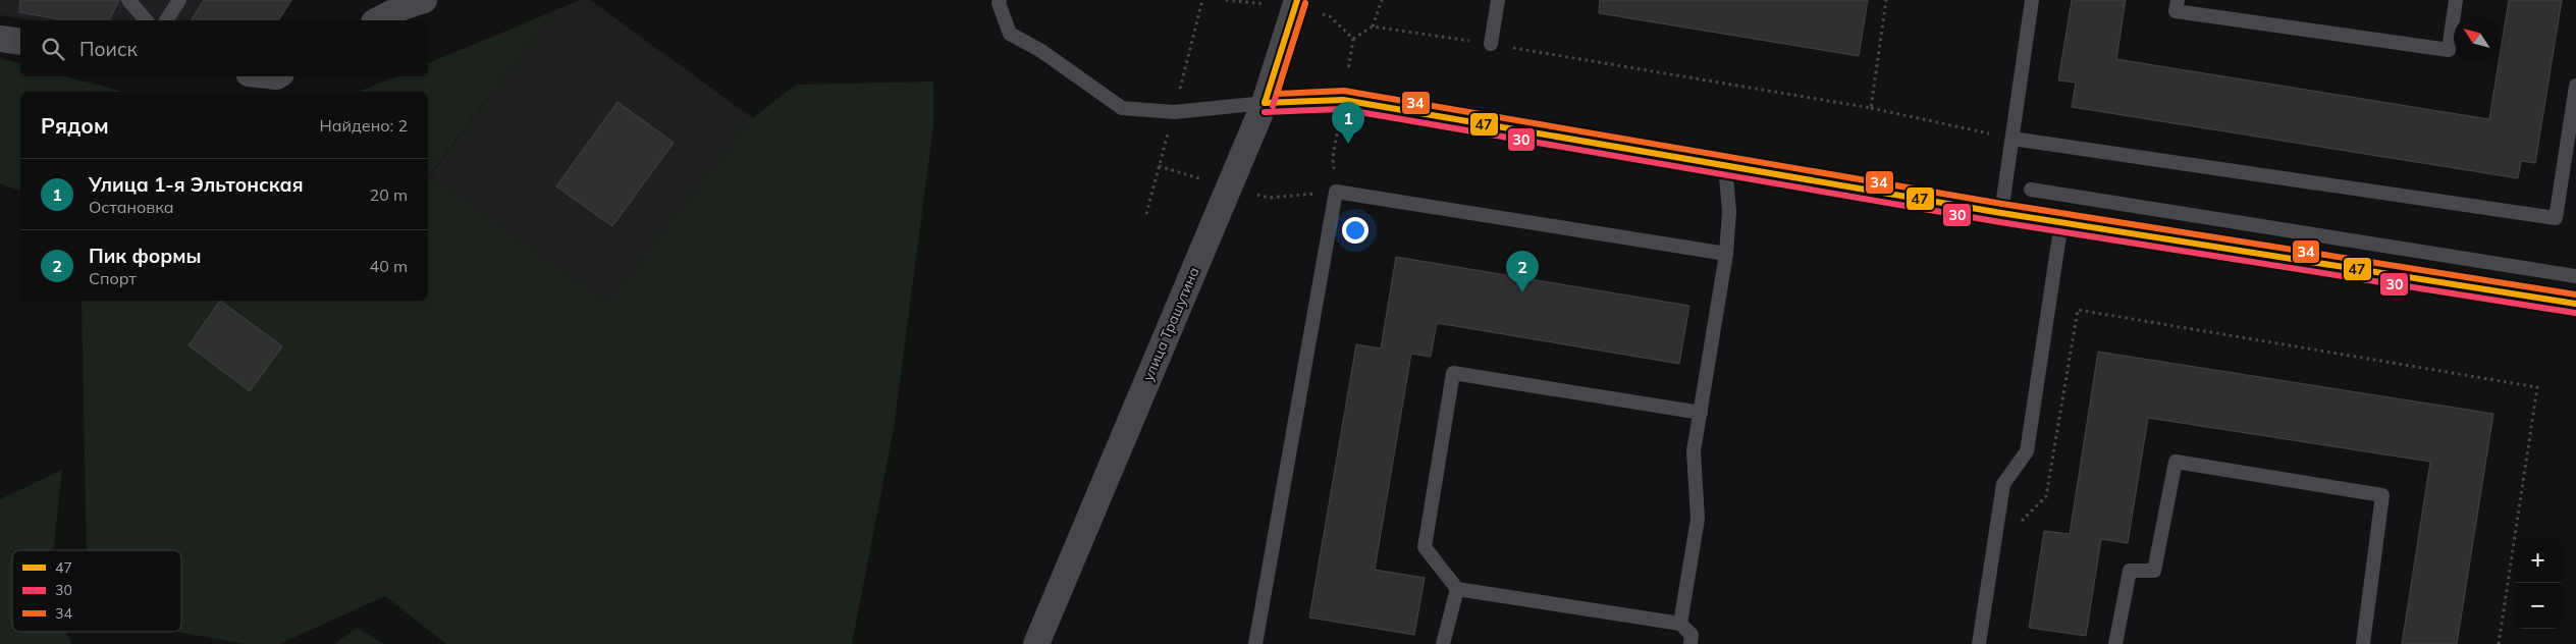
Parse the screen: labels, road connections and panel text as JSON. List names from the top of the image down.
{
  "streets": {
    "street": ["улица Трашутина"]
  },
  "lines": ["transit line 47", "transit line 30", "transit line 34"],
  "legend": ["47", "30", "34"],
  "north": "top left",
  "page": {
    "search": "Поиск",
    "heading": ["Рядом", "Найдено: 2"],
    "pins": ["1", "2"],
    "list": [
      {
        "mark": "1",
        "name": "Улица 1-я Эльтонская",
        "note": "Остановка",
        "value": "20 m"
      },
      {
        "mark": "2",
        "name": "Пик формы",
        "note": "Спорт",
        "value": "40 m"
      }
    ],
    "map_buttons": ["+", "−"]
  }
}
